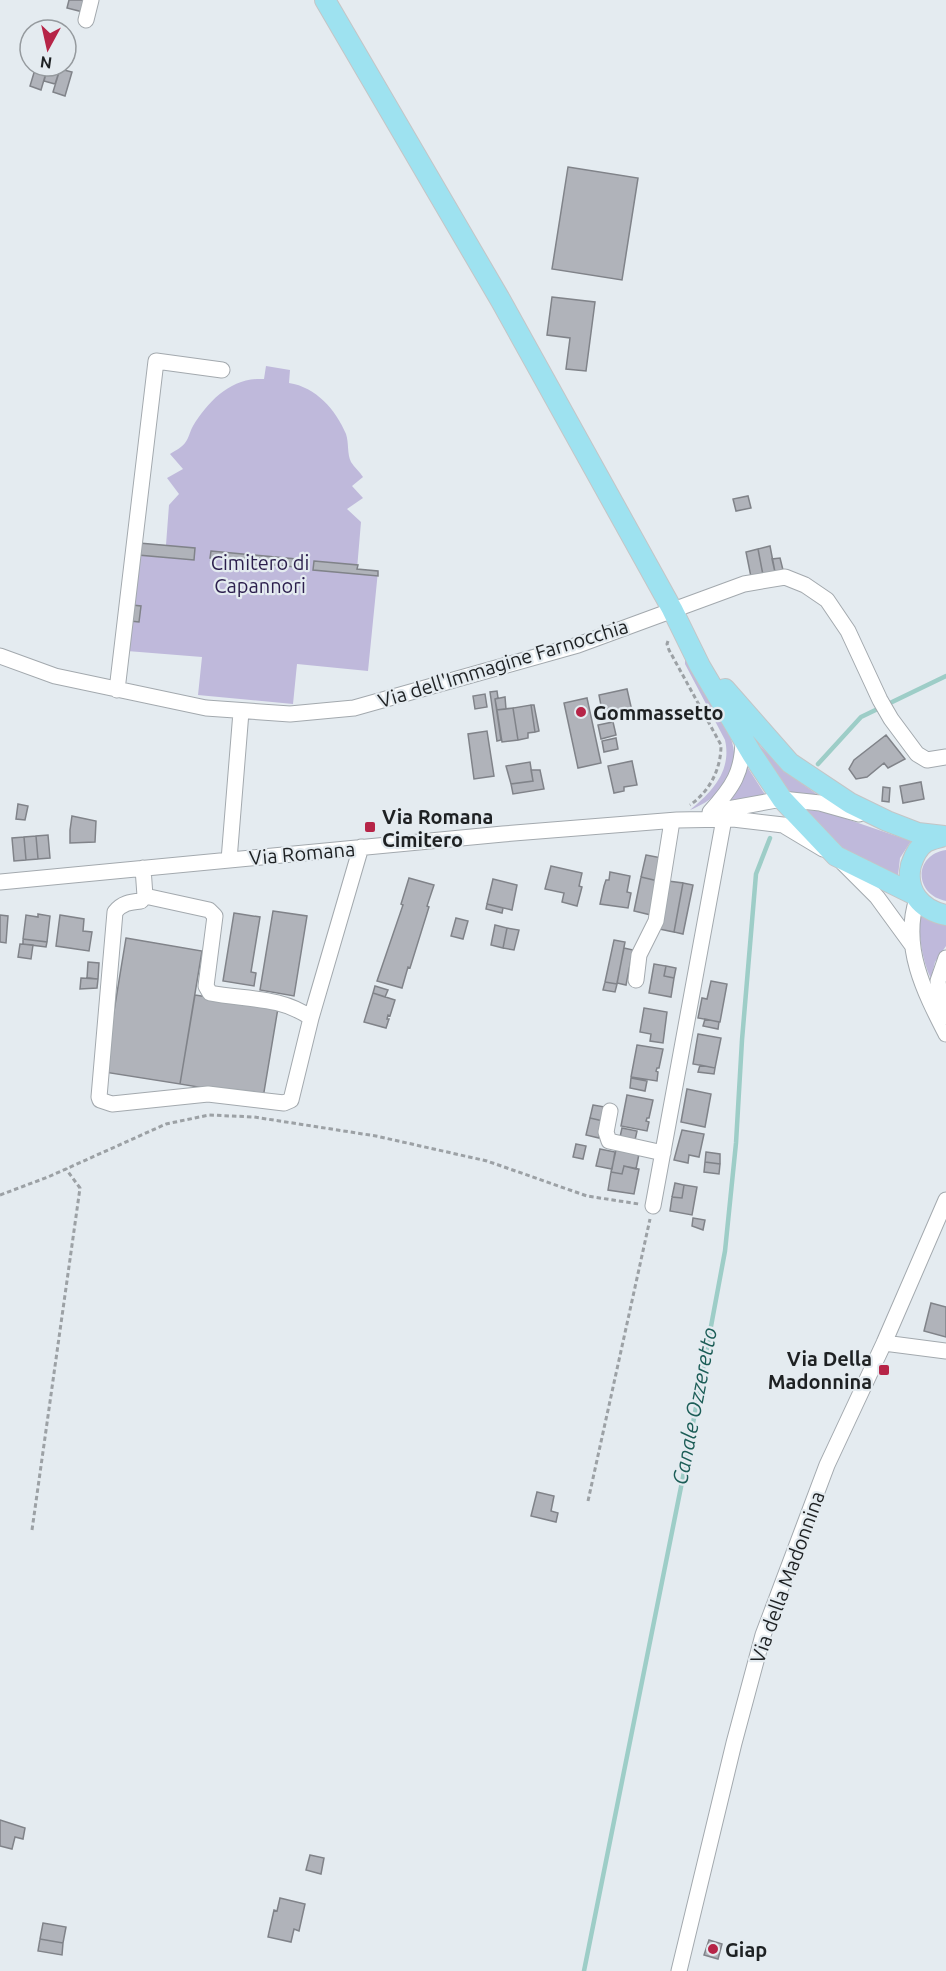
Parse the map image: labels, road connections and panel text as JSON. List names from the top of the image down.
{
  "streets": {
    "street": ["Via dell'Immagine Farnocchia", "Via Romana", "Via della Madonnina"]
  },
  "water": ["Canale Ozzeretto"],
  "parks": ["Cimitero di Capannori"],
  "places": {
    "other": ["Gommassetto", "Giap"],
    "transit": ["Via Romana Cimitero", "Via Della Madonnina"]
  },
  "north": "bottom"
}
